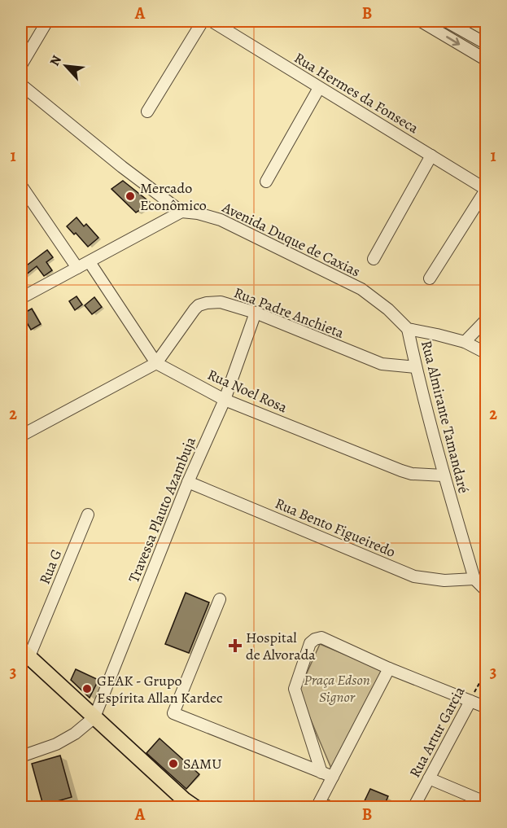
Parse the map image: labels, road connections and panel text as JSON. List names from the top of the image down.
{
  "streets": {
    "street": [
      "Rua Hermes da Fonseca",
      "Avenida Duque de Caxias",
      "Rua Padre Anchieta",
      "Rua Noel Rosa",
      "Rua Almirante Tamandaré",
      "Travessa Plauto Azambuja",
      "Rua Bento Figueiredo",
      "Rua G",
      "Rua Artur Garcia"
    ]
  },
  "crossings": [
    ["Avenida Duque de Caxias", "Rua Almirante Tamandaré"],
    ["Rua Padre Anchieta", "Rua Noel Rosa"],
    ["Rua Padre Anchieta", "Rua Almirante Tamandaré"],
    ["Rua Padre Anchieta", "Travessa Plauto Azambuja"],
    ["Rua Noel Rosa", "Rua Almirante Tamandaré"],
    ["Rua Noel Rosa", "Travessa Plauto Azambuja"],
    ["Rua Almirante Tamandaré", "Rua Bento Figueiredo"],
    ["Travessa Plauto Azambuja", "Rua Bento Figueiredo"]
  ],
  "parks": ["Praça Edson Signor"],
  "places": {
    "other": ["Mercado Econômico", "GEAK - Grupo Espírita Allan Kardec", "SAMU"],
    "health": ["Hospital de Alvorada"]
  },
  "north": "top left",
  "grid": {
    "columns": ["A", "B"],
    "rows": ["1", "2", "3"]
  }
}
